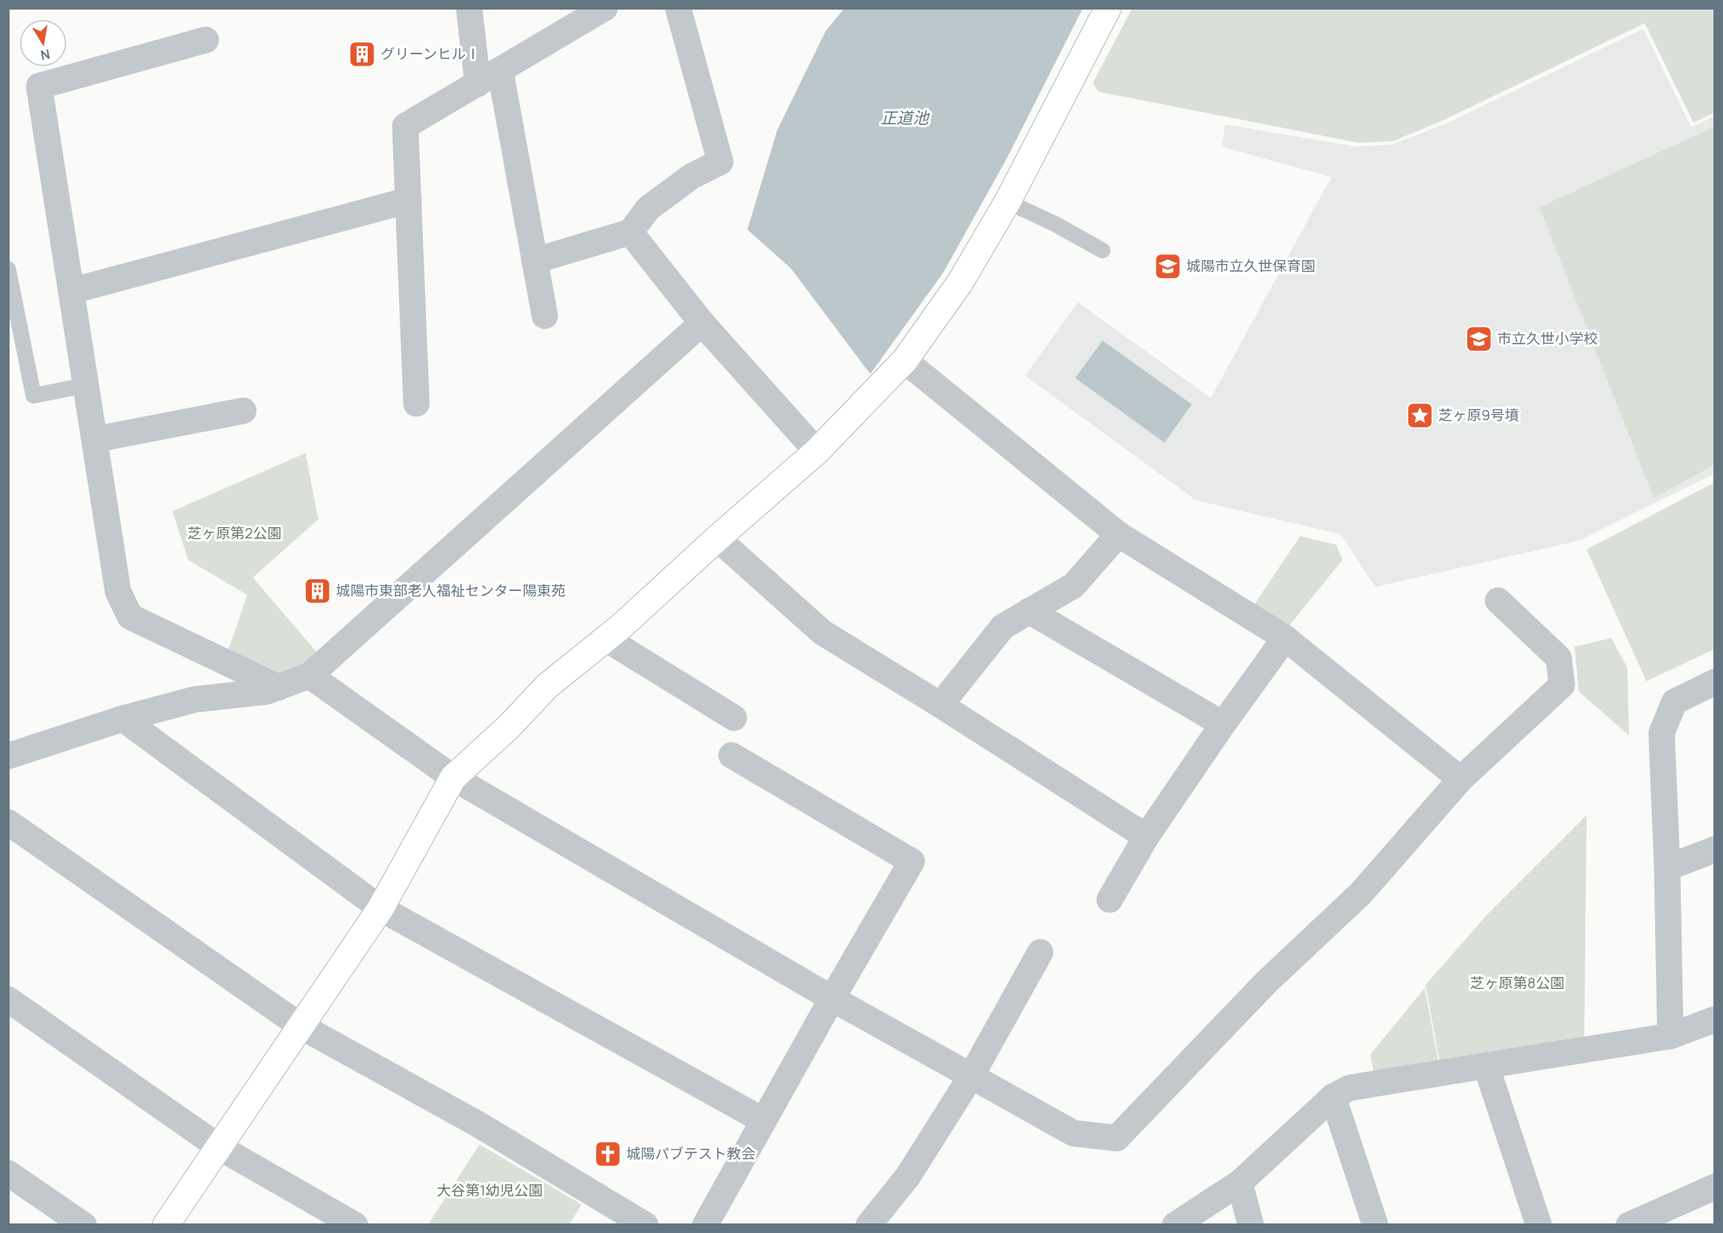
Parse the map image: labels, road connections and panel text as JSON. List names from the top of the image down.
{
  "water": ["正道池"],
  "parks": ["芝ヶ原第2公園", "芝ヶ原第8公園", "大谷第1幼児公園"],
  "places": {
    "building": ["グリーンヒルⅠ", "城陽市東部老人福祉センター陽東苑"],
    "school or university": ["城陽市立久世保育園", "市立久世小学校"],
    "place": ["芝ヶ原9号墳"],
    "church": ["城陽パブテスト教会"]
  },
  "north": "bottom"
}
